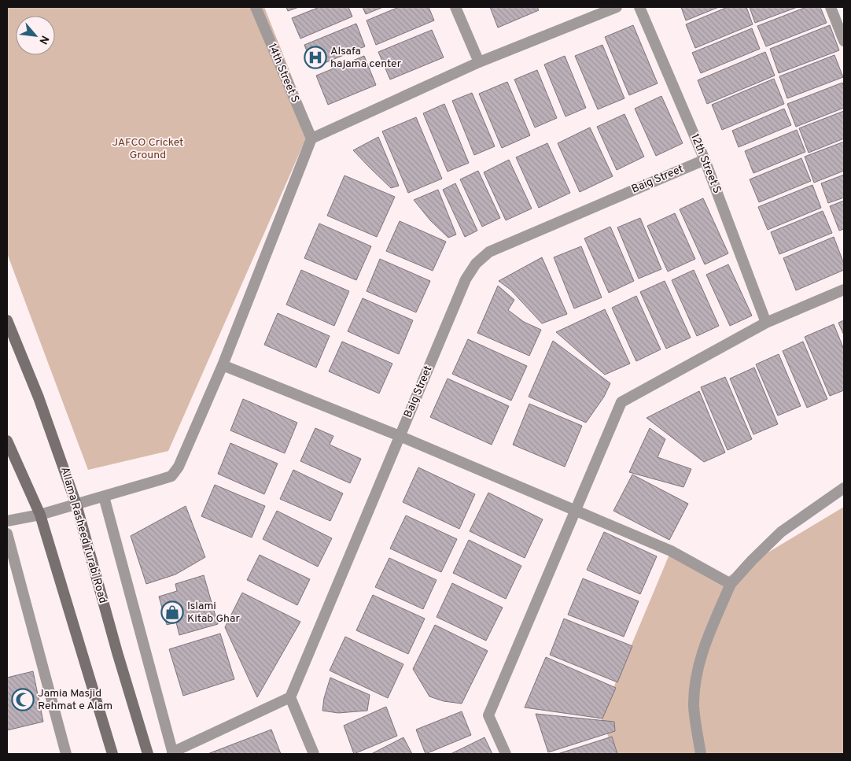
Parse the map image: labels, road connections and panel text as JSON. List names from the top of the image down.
{
  "streets": {
    "main road": ["Allama Rasheed Turabi Road"],
    "street": ["14th Street S", "12th Street S", "Baig Street"]
  },
  "crossings": [
    ["12th Street S", "Baig Street"]
  ],
  "parks": ["JAFCO Cricket Ground"],
  "places": {
    "hospital": ["Alsafa hajama center"],
    "shop": ["Islami Kitab Ghar"],
    "mosque": ["Jamia Masjid Rehmat e Alam"]
  },
  "north": "bottom right"
}
